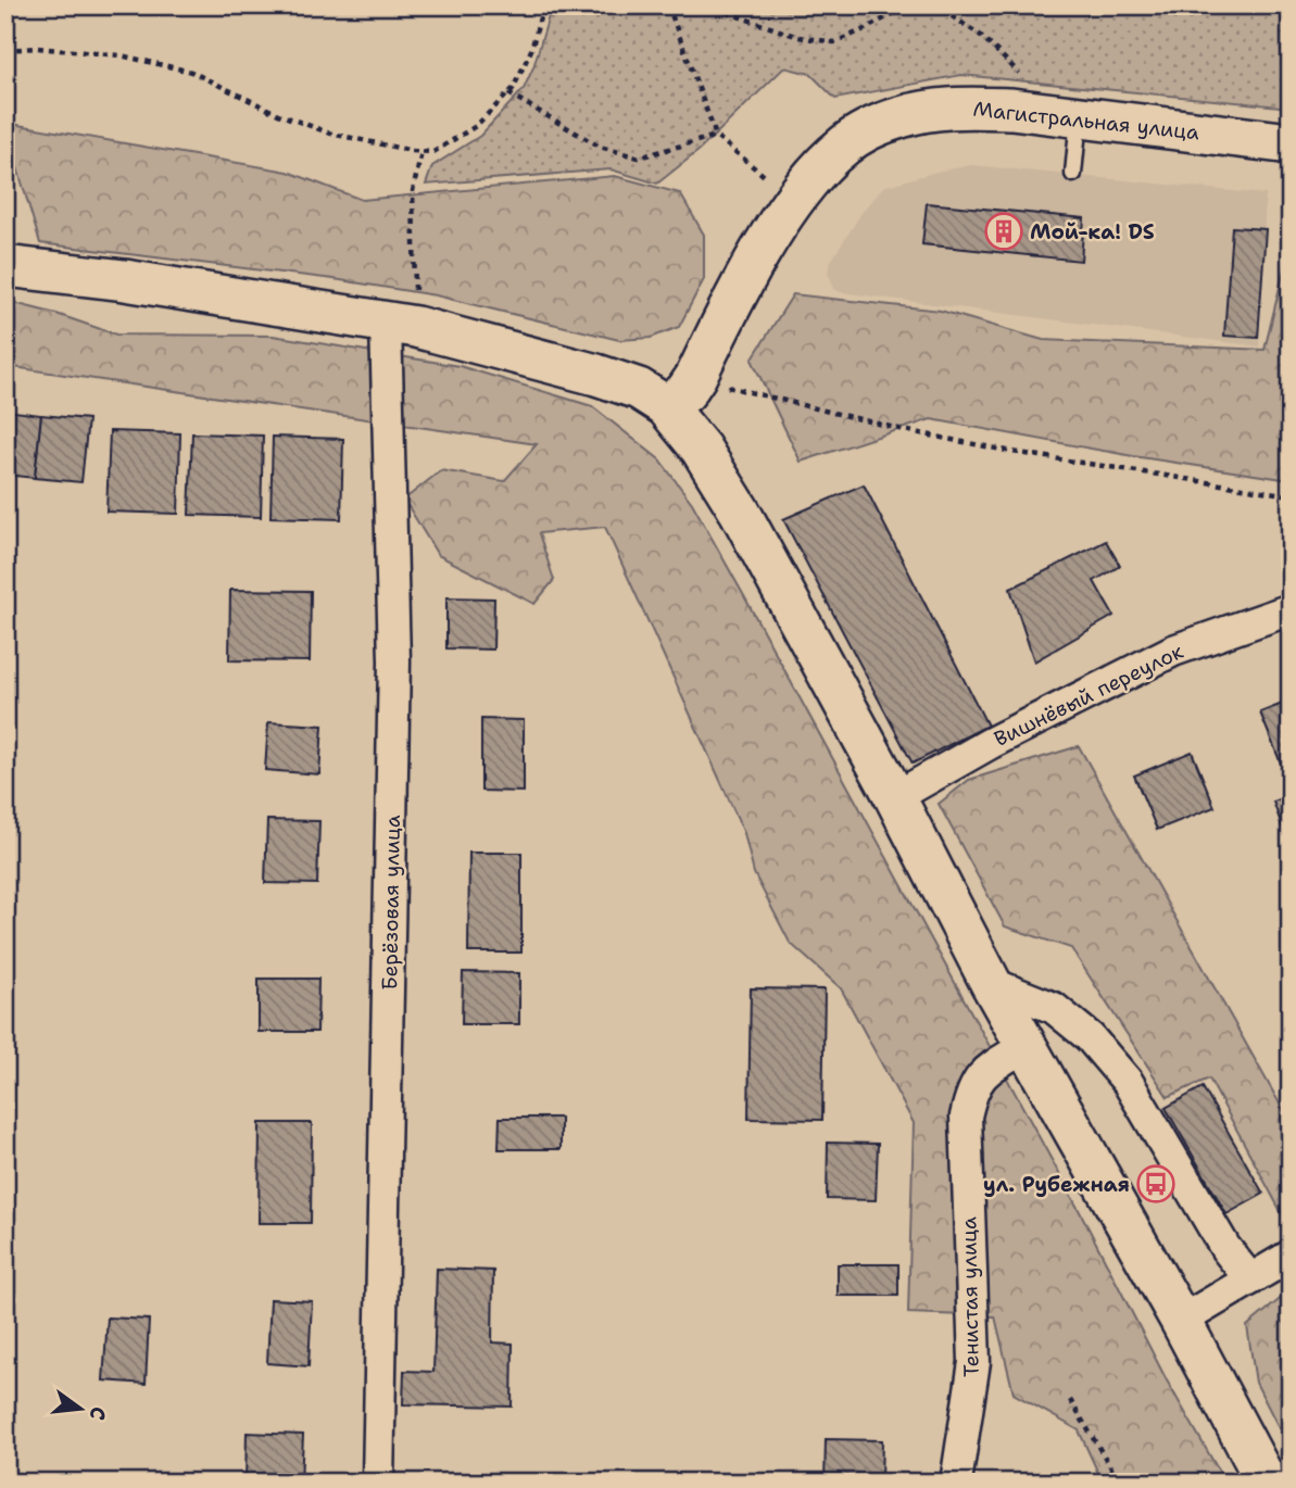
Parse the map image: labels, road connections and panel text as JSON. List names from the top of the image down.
{
  "streets": {
    "street": [
      "Магистральная улица",
      "Вишнёвый переулок",
      "Берёзовая улица",
      "Тенистая улица"
    ]
  },
  "places": {
    "building": ["Мой-ка! DS"],
    "bus stop": ["ул. Рубежная"]
  },
  "north": "right"
}
